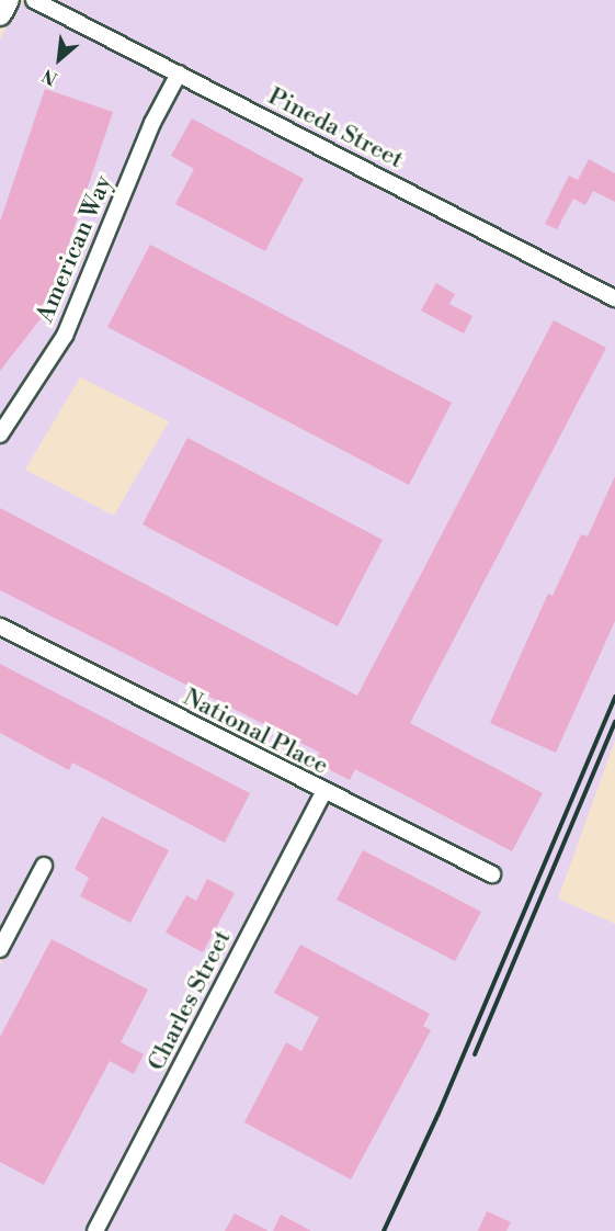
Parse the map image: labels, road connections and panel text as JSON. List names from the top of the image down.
{
  "streets": {
    "street": [
      "Pineda Street",
      "American Way",
      "National Place",
      "Charles Street"
    ]
  },
  "crossings": [
    ["Pineda Street", "American Way"],
    ["National Place", "Charles Street"]
  ],
  "north": "bottom left"
}
